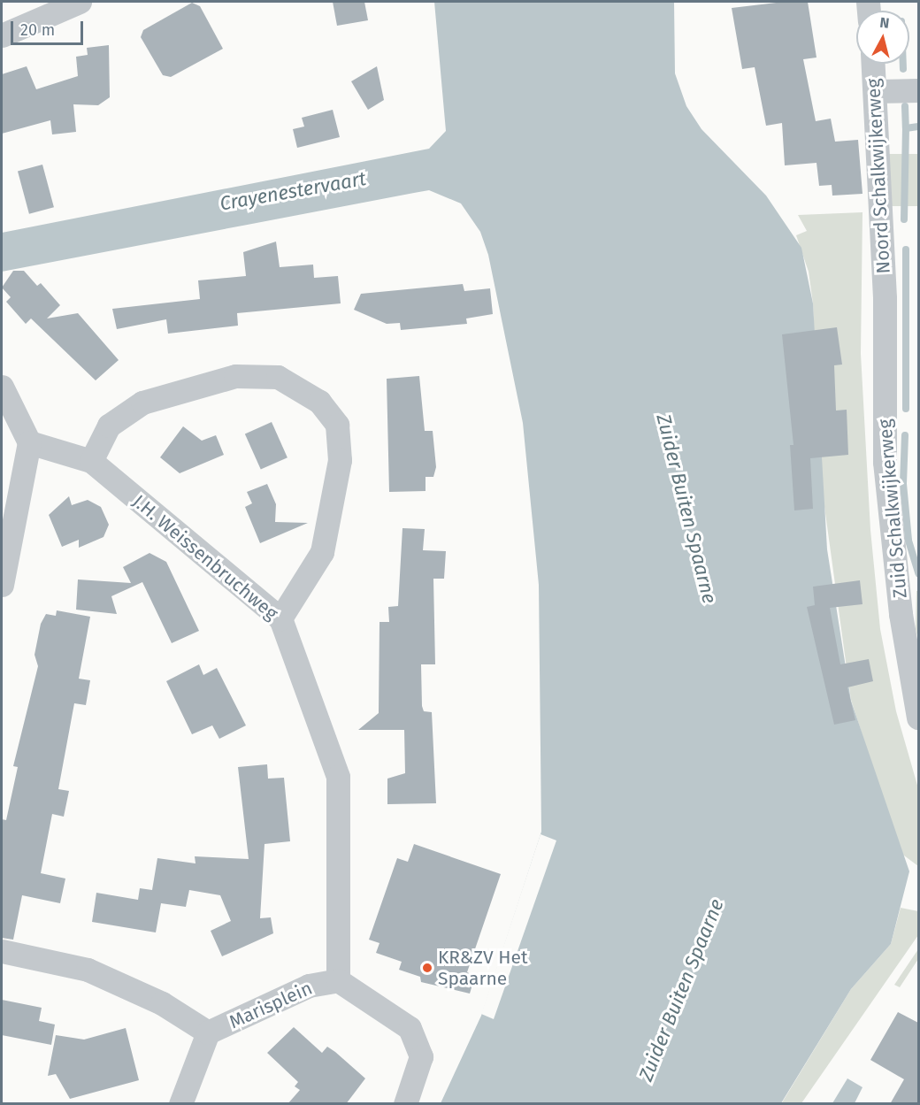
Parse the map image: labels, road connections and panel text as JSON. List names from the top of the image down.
{
  "streets": {
    "street": [
      "Noord Schalkwijkerweg",
      "Zuid Schalkwijkerweg",
      "J.H. Weissenbruchweg",
      "Marisplein"
    ]
  },
  "crossings": [
    ["Noord Schalkwijkerweg", "Zuid Schalkwijkerweg"],
    ["J.H. Weissenbruchweg", "Marisplein"]
  ],
  "water": ["Crayenestervaart", "Zuider Buiten Spaarne"],
  "places": ["KR&ZV Het Spaarne"],
  "scale_bar": "20 m",
  "north": "top"
}
